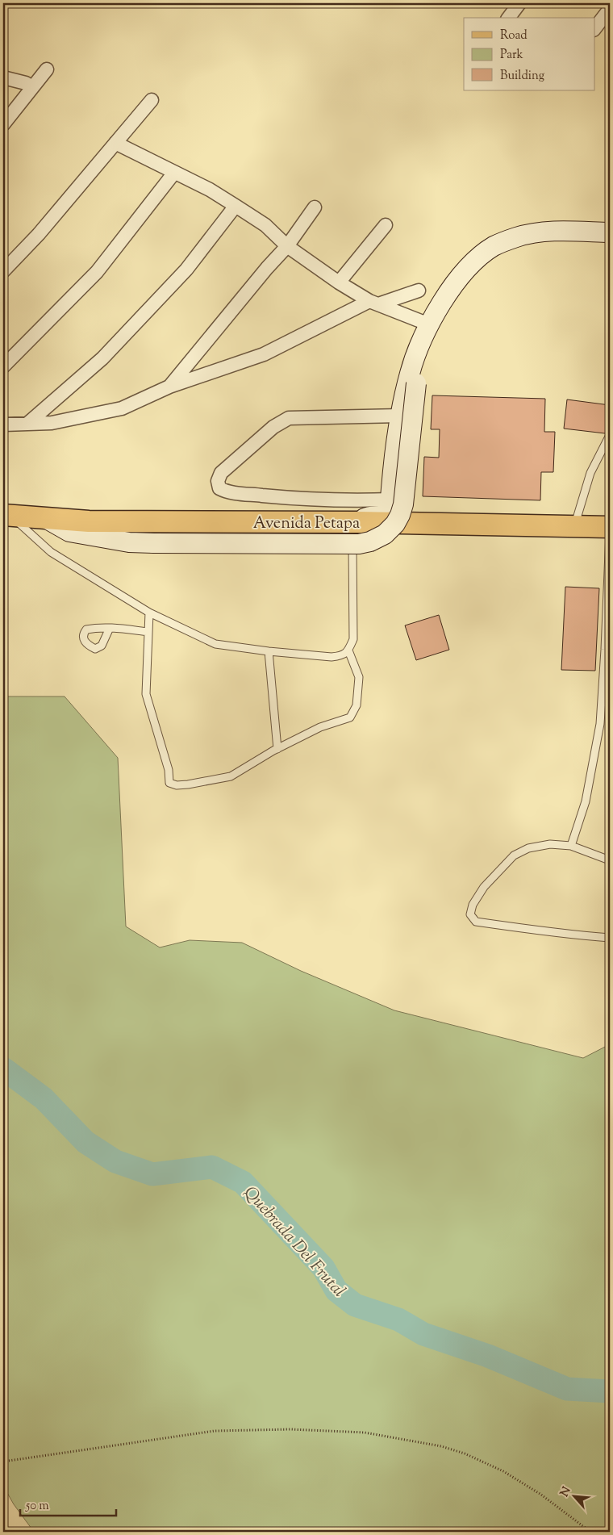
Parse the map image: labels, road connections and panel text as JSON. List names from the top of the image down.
{
  "streets": {
    "main road": ["Avenida Petapa"]
  },
  "water": ["Quebrada Del Frutal"],
  "legend": ["Road", "Park", "Building"],
  "scale_bar": "50 m",
  "north": "top left"
}
